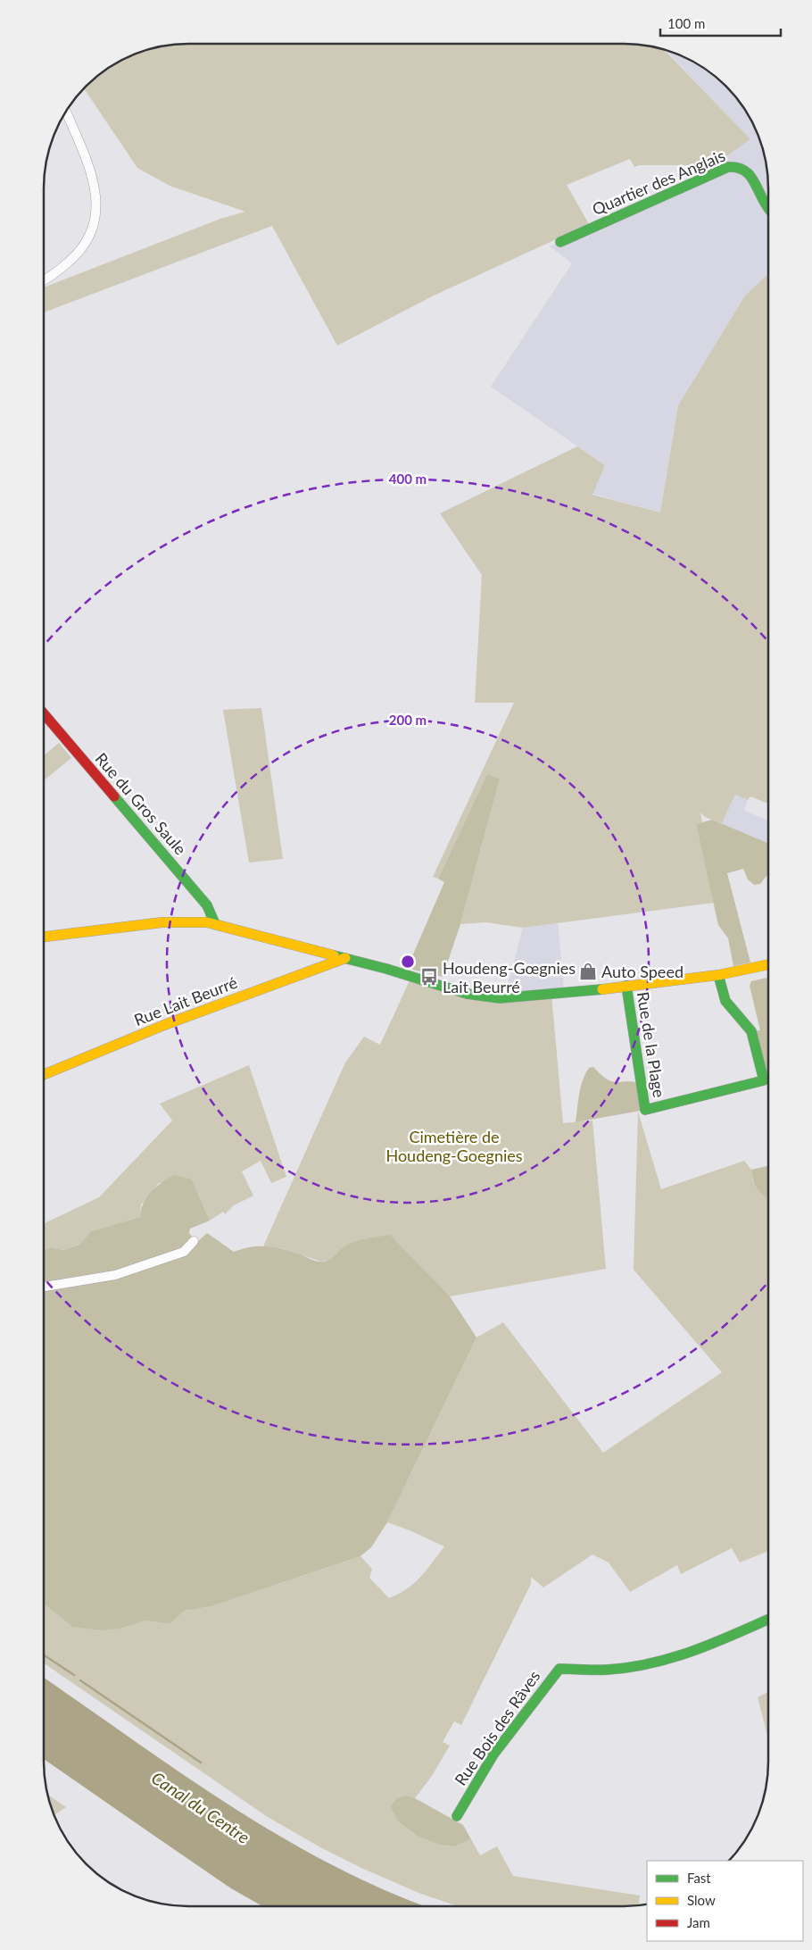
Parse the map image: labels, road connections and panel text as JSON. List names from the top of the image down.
{
  "streets": {
    "street": [
      "Quartier des Anglais",
      "Rue du Gros Saule",
      "Rue Lait Beurré",
      "Rue de la Plage",
      "Rue Bois des Râves"
    ]
  },
  "water": ["Canal du Centre"],
  "parks": ["Cimetière de Houdeng-Goegnies"],
  "places": {
    "shop": ["Auto Speed"],
    "bus stop": ["Houdeng-Gœgnies Lait Beurré"]
  },
  "legend": ["Fast", "Slow", "Jam"],
  "scale_bar": "100 m",
  "rings": ["400 m", "200 m"]
}
